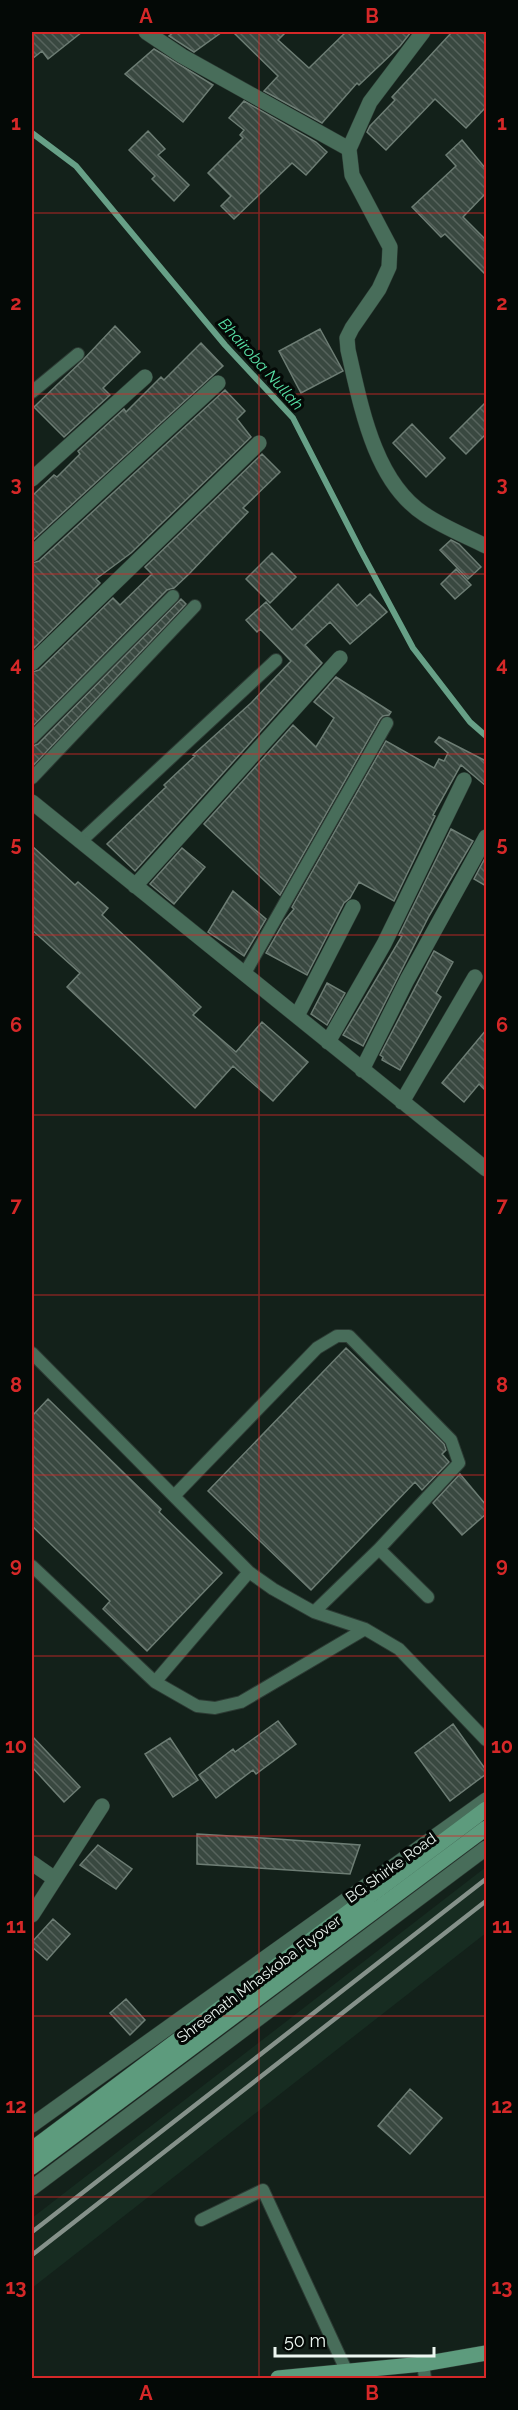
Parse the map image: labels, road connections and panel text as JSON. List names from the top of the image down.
{
  "streets": {
    "main road": ["Shreenath Mhaskoba Flyover"],
    "street": ["BG Shirke Road"]
  },
  "water": ["Bhairoba Nullah"],
  "scale_bar": "50 m",
  "grid": {
    "columns": ["A", "B"],
    "rows": [
      "1",
      "2",
      "3",
      "4",
      "5",
      "6",
      "7",
      "8",
      "9",
      "10",
      "11",
      "12",
      "13"
    ]
  }
}
